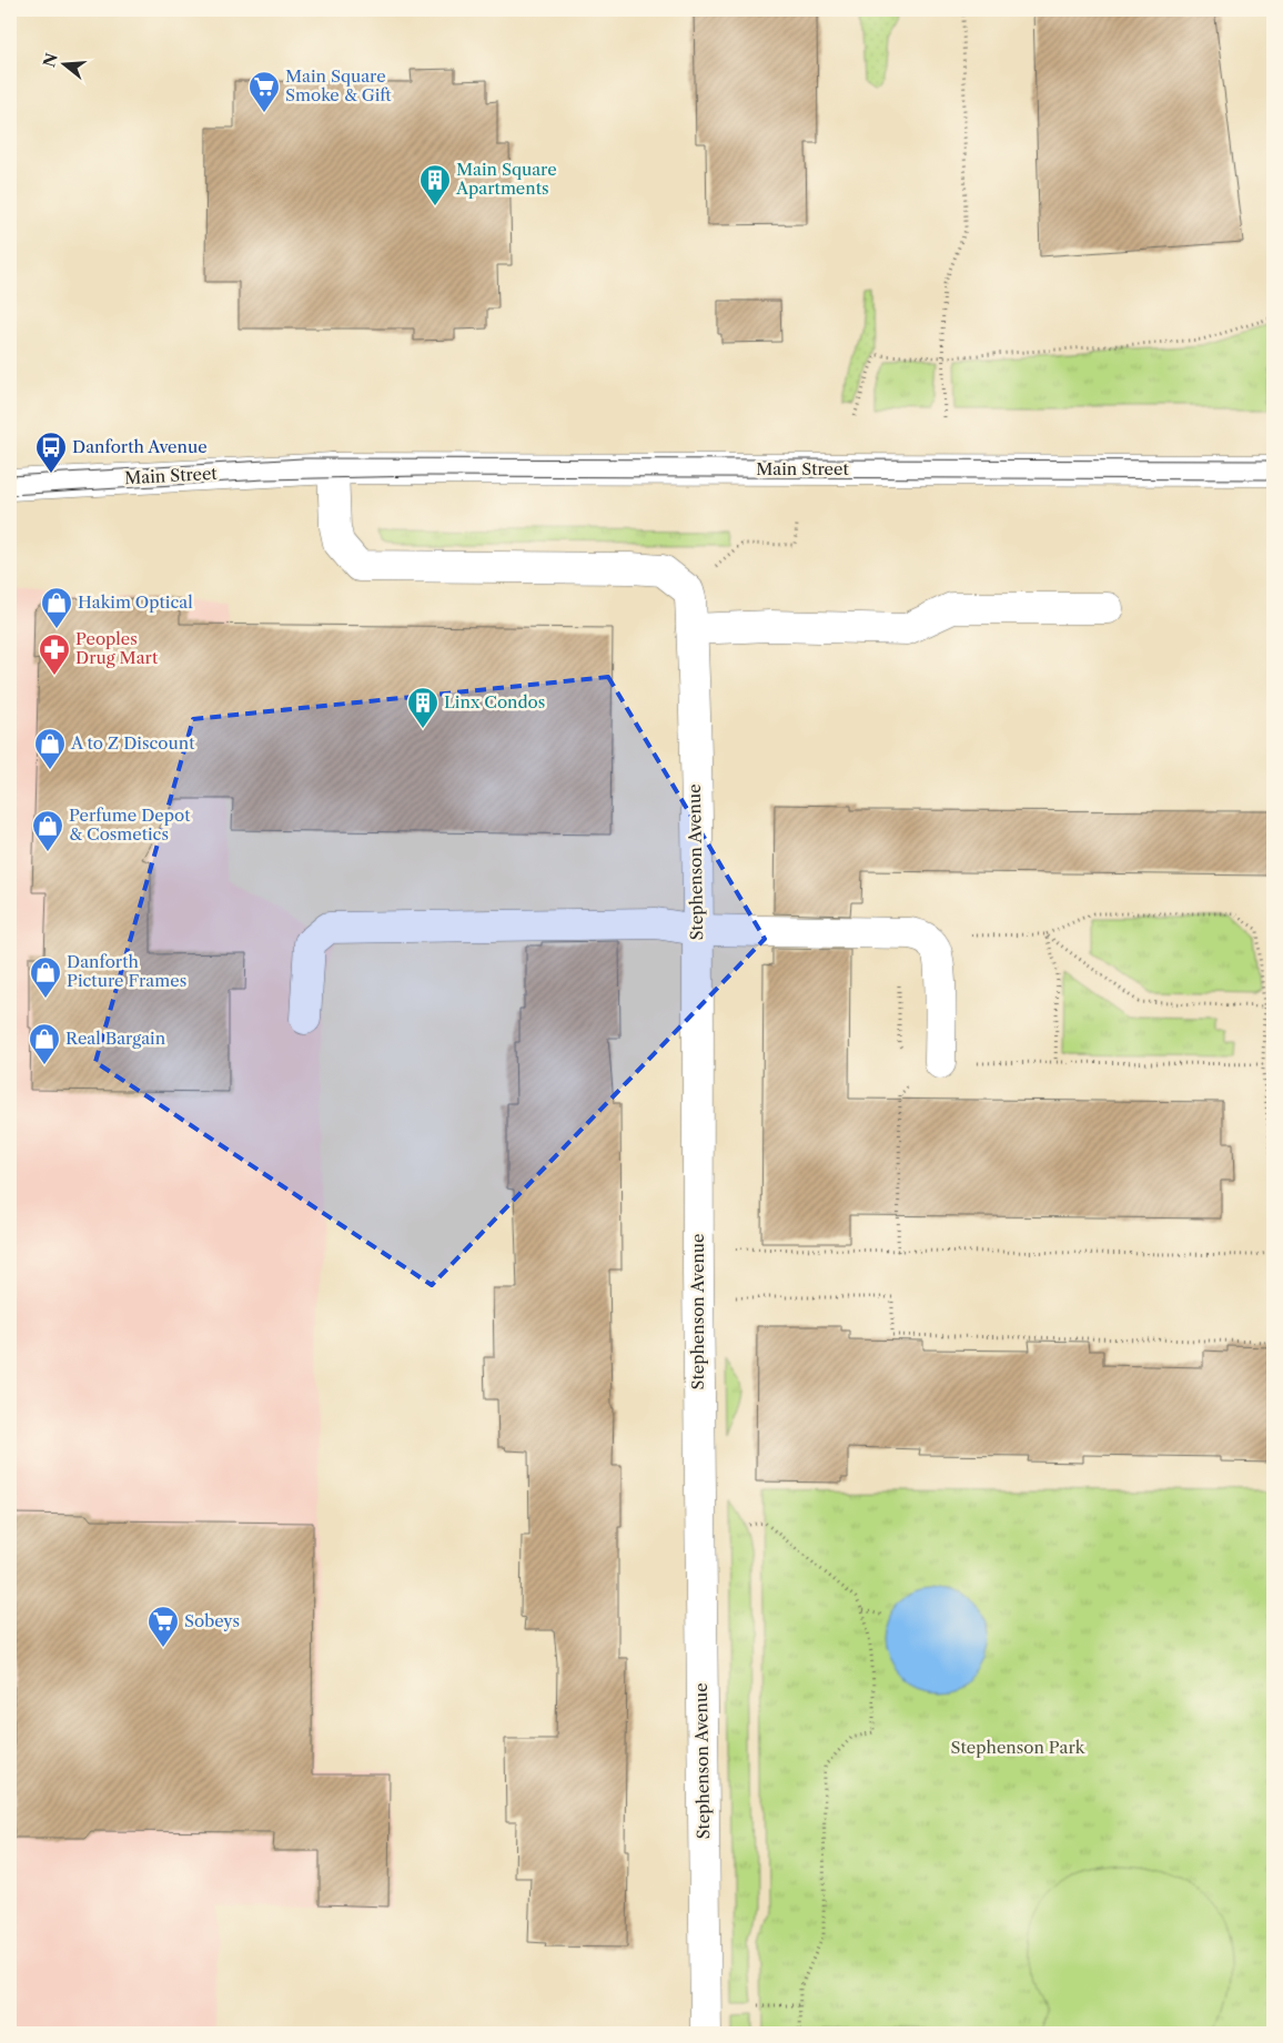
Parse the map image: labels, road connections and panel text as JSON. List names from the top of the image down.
{
  "streets": {
    "street": ["Main Street", "Stephenson Avenue"]
  },
  "crossings": [
    ["Main Street", "Stephenson Avenue"]
  ],
  "parks": ["Stephenson Park"],
  "places": {
    "supermarket": ["Main Square Smoke & Gift", "Sobeys"],
    "building": ["Main Square Apartments", "Linx Condos"],
    "bus stop": ["Danforth Avenue"],
    "shop": [
      "Hakim Optical",
      "A to Z Discount",
      "Perfume Depot & Cosmetics",
      "Danforth Picture Frames",
      "Real Bargain"
    ],
    "pharmacy": ["Peoples Drug Mart"]
  },
  "north": "left"
}
